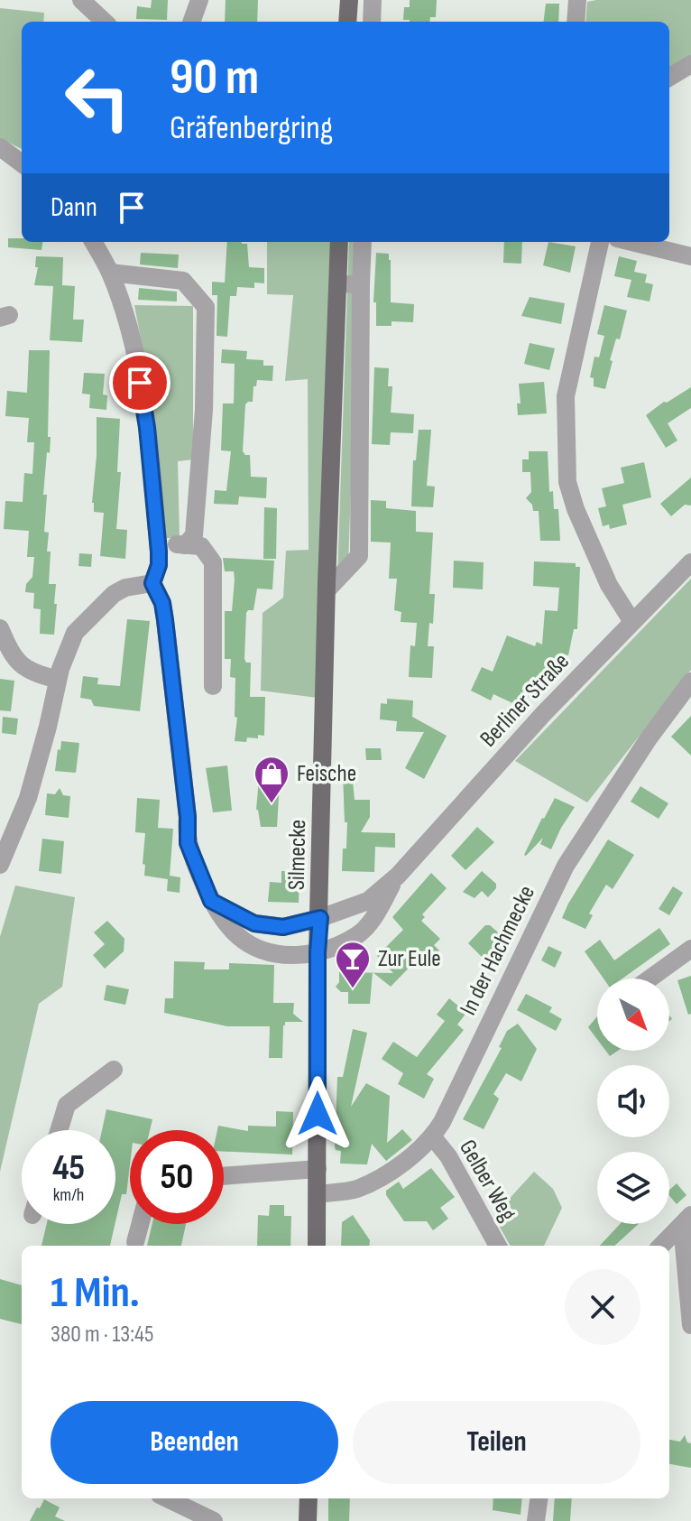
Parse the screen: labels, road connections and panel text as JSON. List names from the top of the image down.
{
  "streets": {
    "main road": ["Silmecke"],
    "street": ["Berliner Straße", "In der Hachmecke", "Gelber Weg"]
  },
  "crossings": [
    ["Berliner Straße", "Silmecke"],
    ["Silmecke", "In der Hachmecke"],
    ["In der Hachmecke", "Gelber Weg"]
  ],
  "places": {
    "shop": ["Feische"],
    "bar": ["Zur Eule"]
  },
  "north": "bottom right",
  "page": {
    "turn": ["90 m", "Gräfenbergring"],
    "then": "Dann",
    "speed": "45 km/h",
    "limit": "50",
    "heading": ["1 Min.", "380 m · 13:45"],
    "buttons": ["Beenden", "Teilen"]
  }
}
